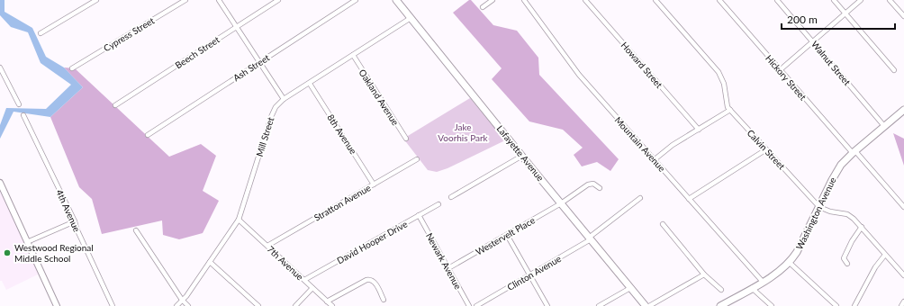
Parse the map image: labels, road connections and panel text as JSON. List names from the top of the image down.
{
  "streets": {
    "main road": ["Lafayette Avenue", "Washington Avenue"],
    "street": [
      "Cypress Street",
      "Beech Street",
      "Walnut Street",
      "Howard Street",
      "Ash Street",
      "Hickory Street",
      "Oakland Avenue",
      "8th Avenue",
      "Mill Street",
      "Mountain Avenue",
      "Calvin Street",
      "Stratton Avenue",
      "4th Avenue",
      "Westervelt Place",
      "David Hooper Drive",
      "Newark Avenue",
      "7th Avenue",
      "Clinton Avenue"
    ]
  },
  "crossings": [
    ["Walnut Street", "Washington Avenue"],
    ["Hickory Street", "Washington Avenue"],
    ["Oakland Avenue", "Mill Street"],
    ["8th Avenue", "Mill Street"],
    ["8th Avenue", "Stratton Avenue"],
    ["Mill Street", "Lafayette Avenue"],
    ["Mill Street", "7th Avenue"],
    ["Mountain Avenue", "Washington Avenue"],
    ["Calvin Street", "Washington Avenue"],
    ["Lafayette Avenue", "Westervelt Place"],
    ["Lafayette Avenue", "Clinton Avenue"],
    ["Stratton Avenue", "7th Avenue"],
    ["Westervelt Place", "Newark Avenue"],
    ["David Hooper Drive", "Newark Avenue"],
    ["David Hooper Drive", "7th Avenue"]
  ],
  "parks": ["Jake Voorhis Park"],
  "places": ["Westwood Regional Middle School"],
  "scale_bar": "200 m"
}
